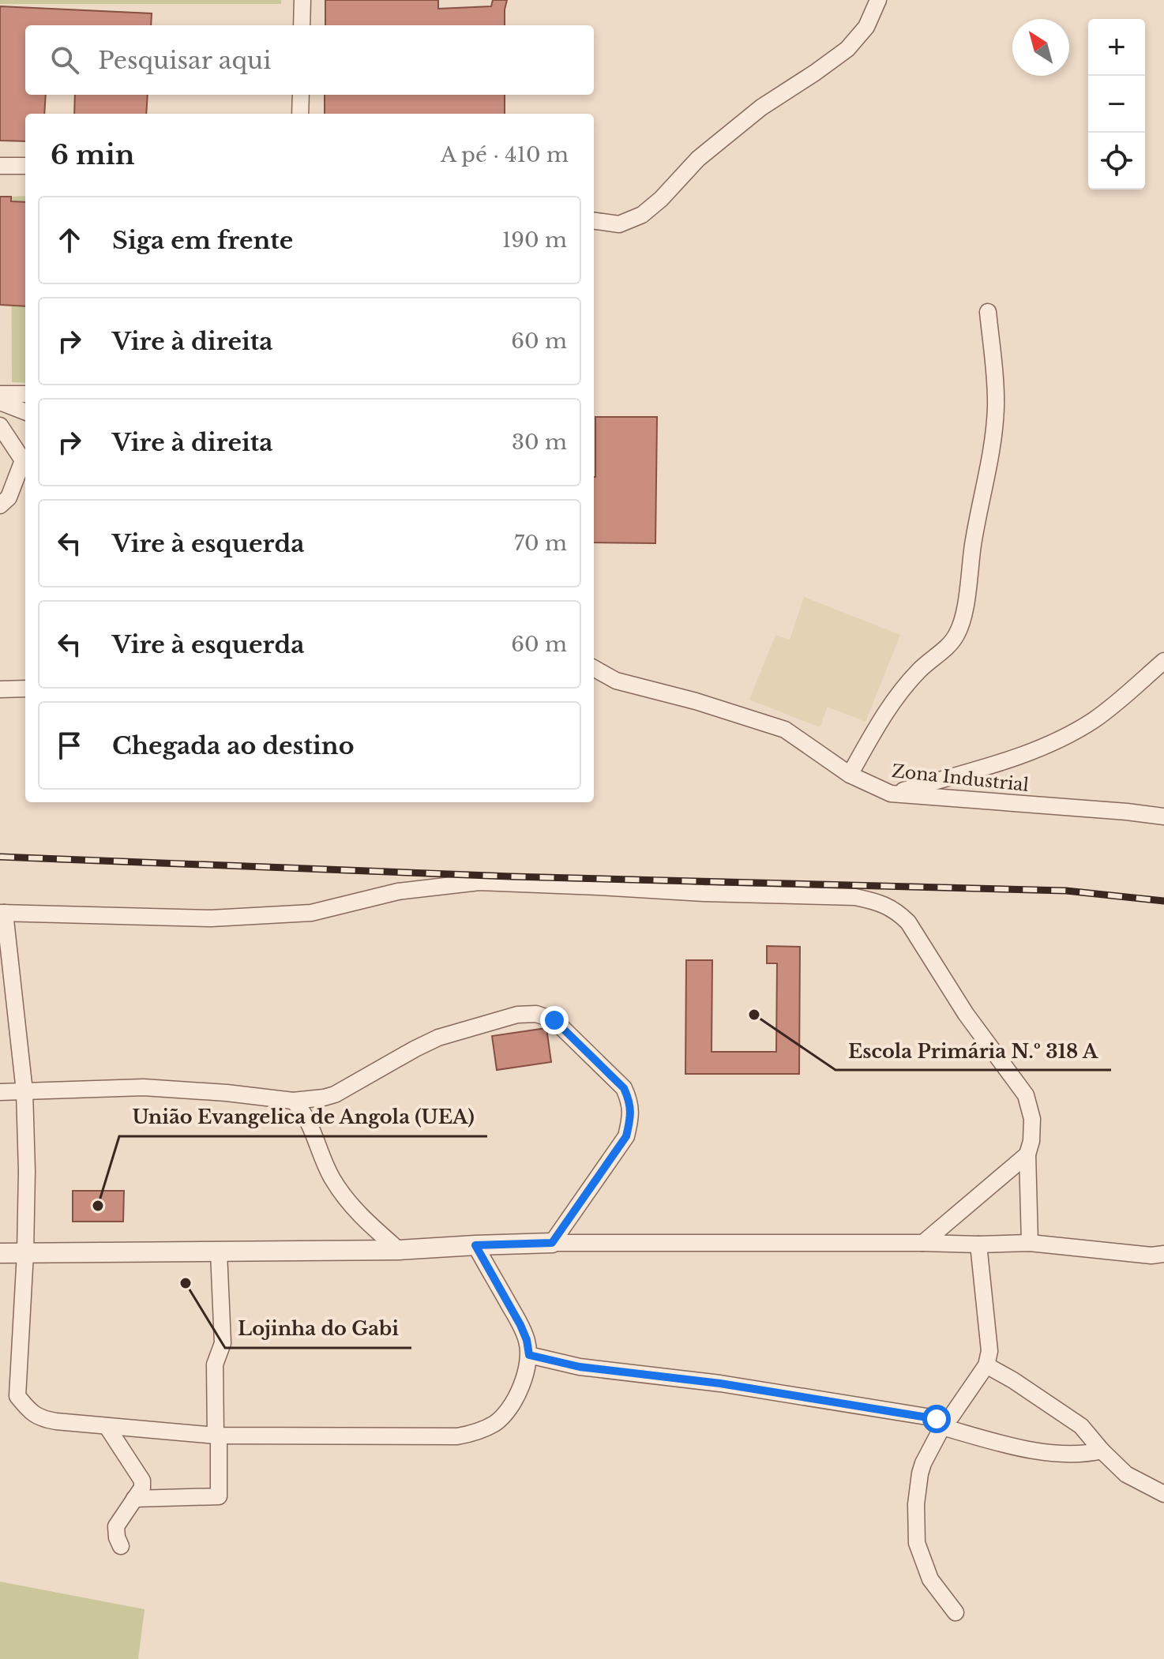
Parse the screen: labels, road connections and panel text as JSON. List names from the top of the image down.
{
  "streets": {
    "street": ["Zona Industrial"]
  },
  "places": ["Escola Primária N.º 318 A", "União Evangelica de Angola (UEA)", "Lojinha do Gabi"],
  "north": "top left",
  "page": {
    "map_buttons": ["+", "−"],
    "search": "Pesquisar aqui",
    "heading": ["6 min", "A pé · 410 m"],
    "list": [
      ["Siga em frente", "190 m"],
      ["Vire à direita", "60 m"],
      ["Vire à direita", "30 m"],
      ["Vire à esquerda", "70 m"],
      ["Vire à esquerda", "60 m"],
      "Chegada ao destino"
    ]
  }
}
